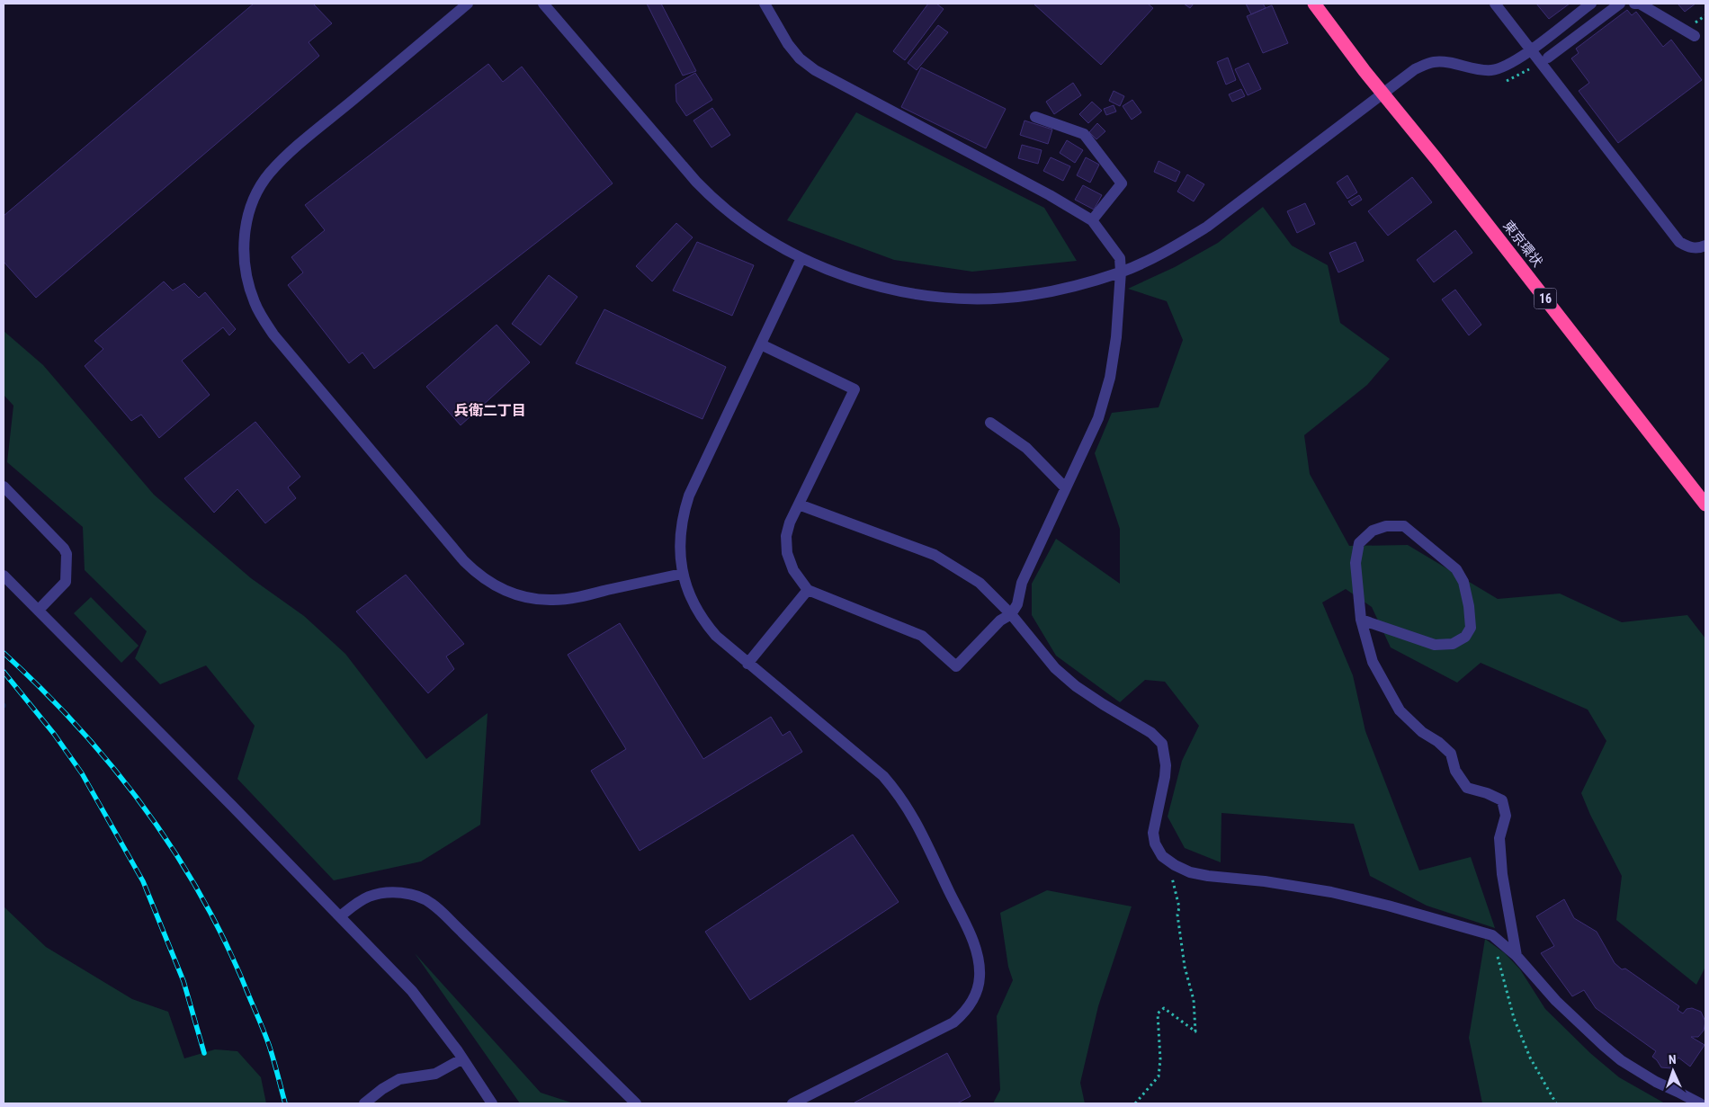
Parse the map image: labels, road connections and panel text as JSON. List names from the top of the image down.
{
  "streets": {
    "highway": ["東京環状", "16"]
  },
  "districts": ["兵衛二丁目"],
  "north": "top"
}
